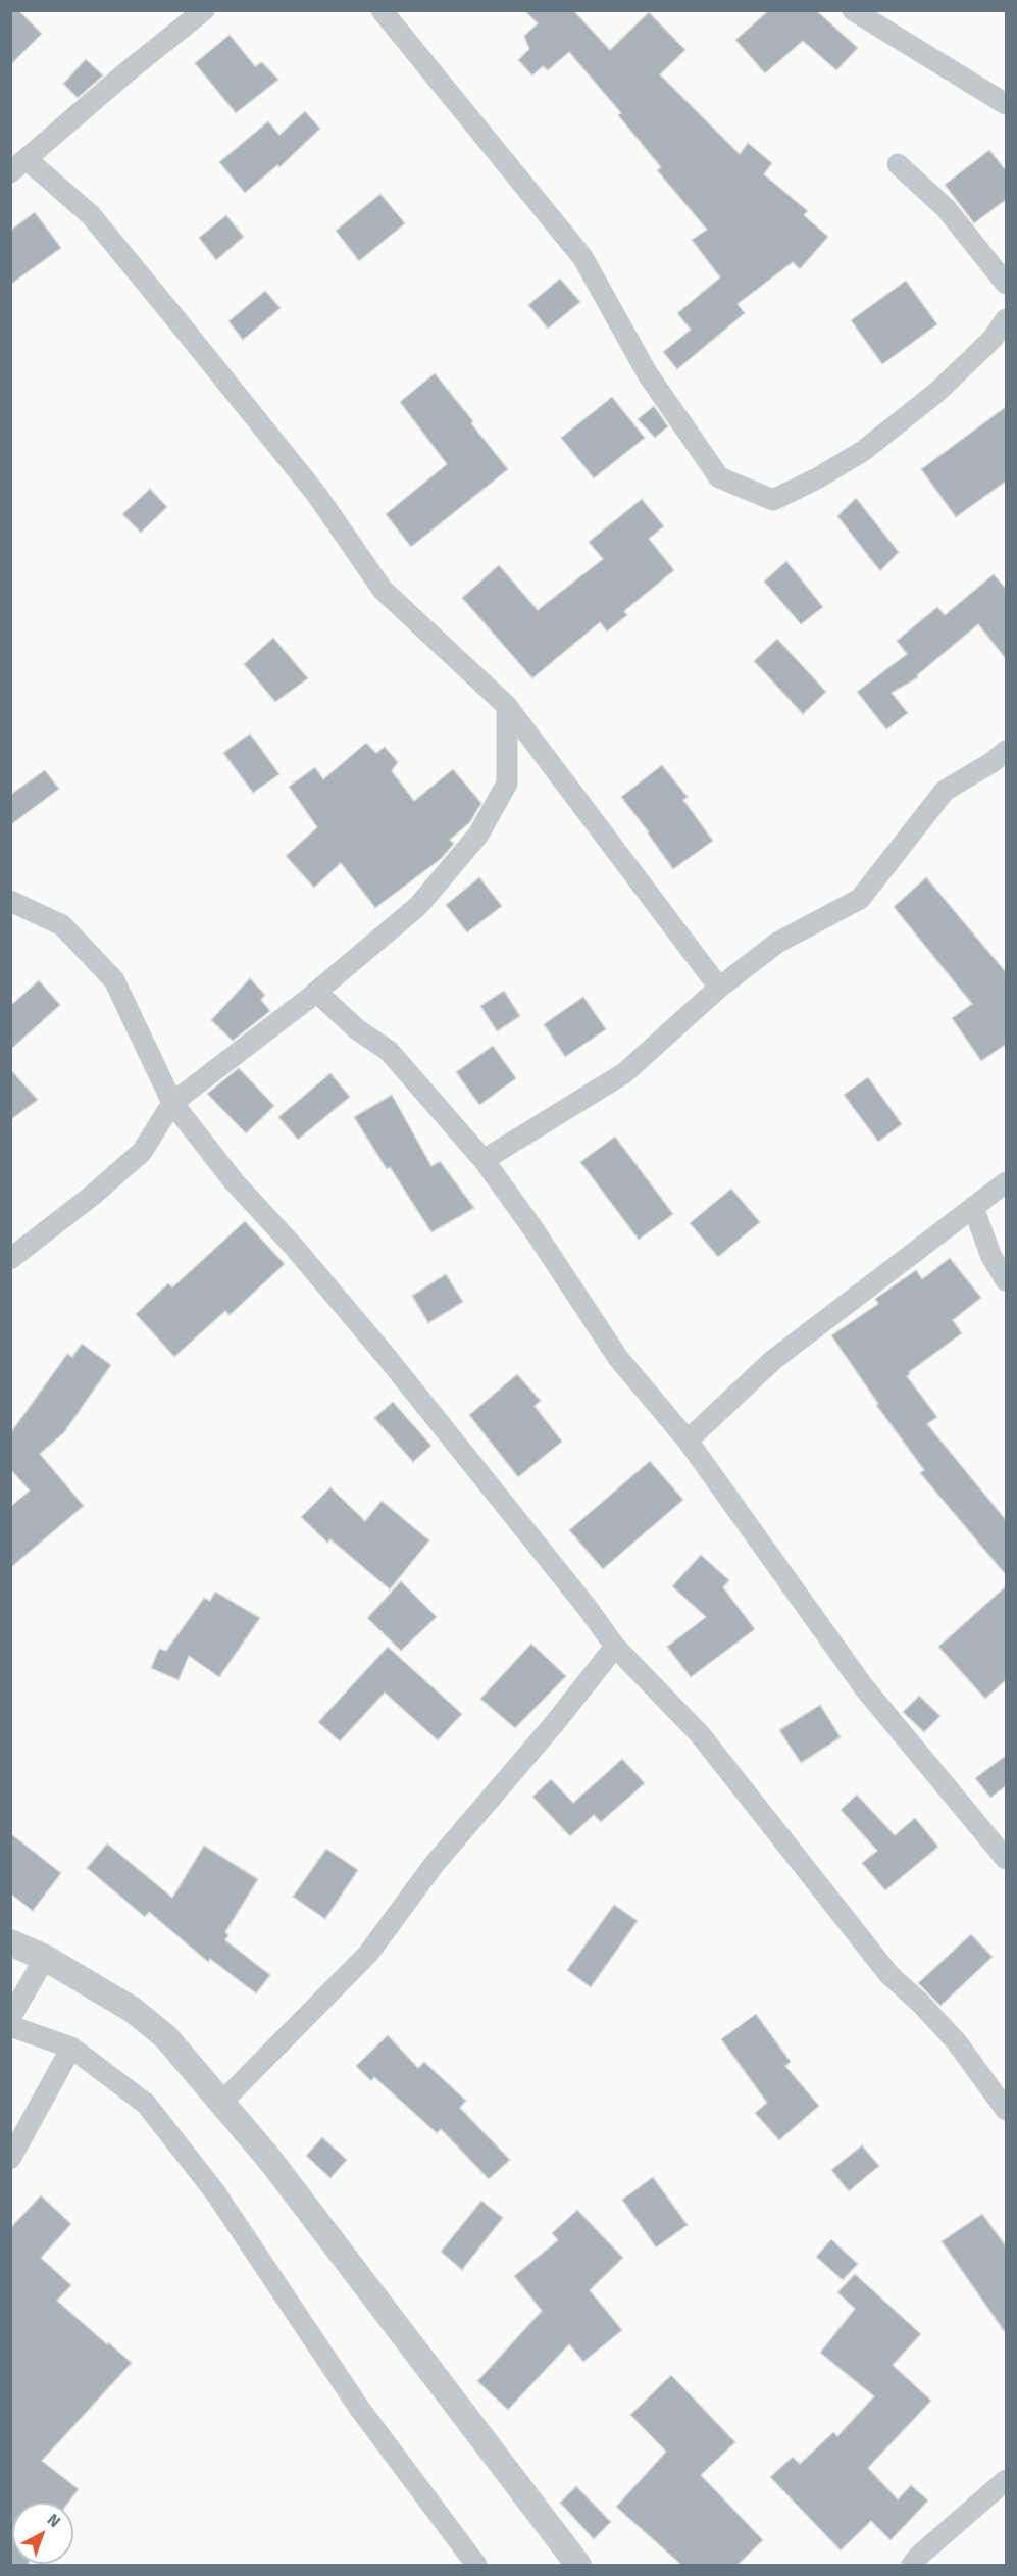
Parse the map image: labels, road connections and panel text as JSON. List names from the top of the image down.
{
  "north": "top right"
}
